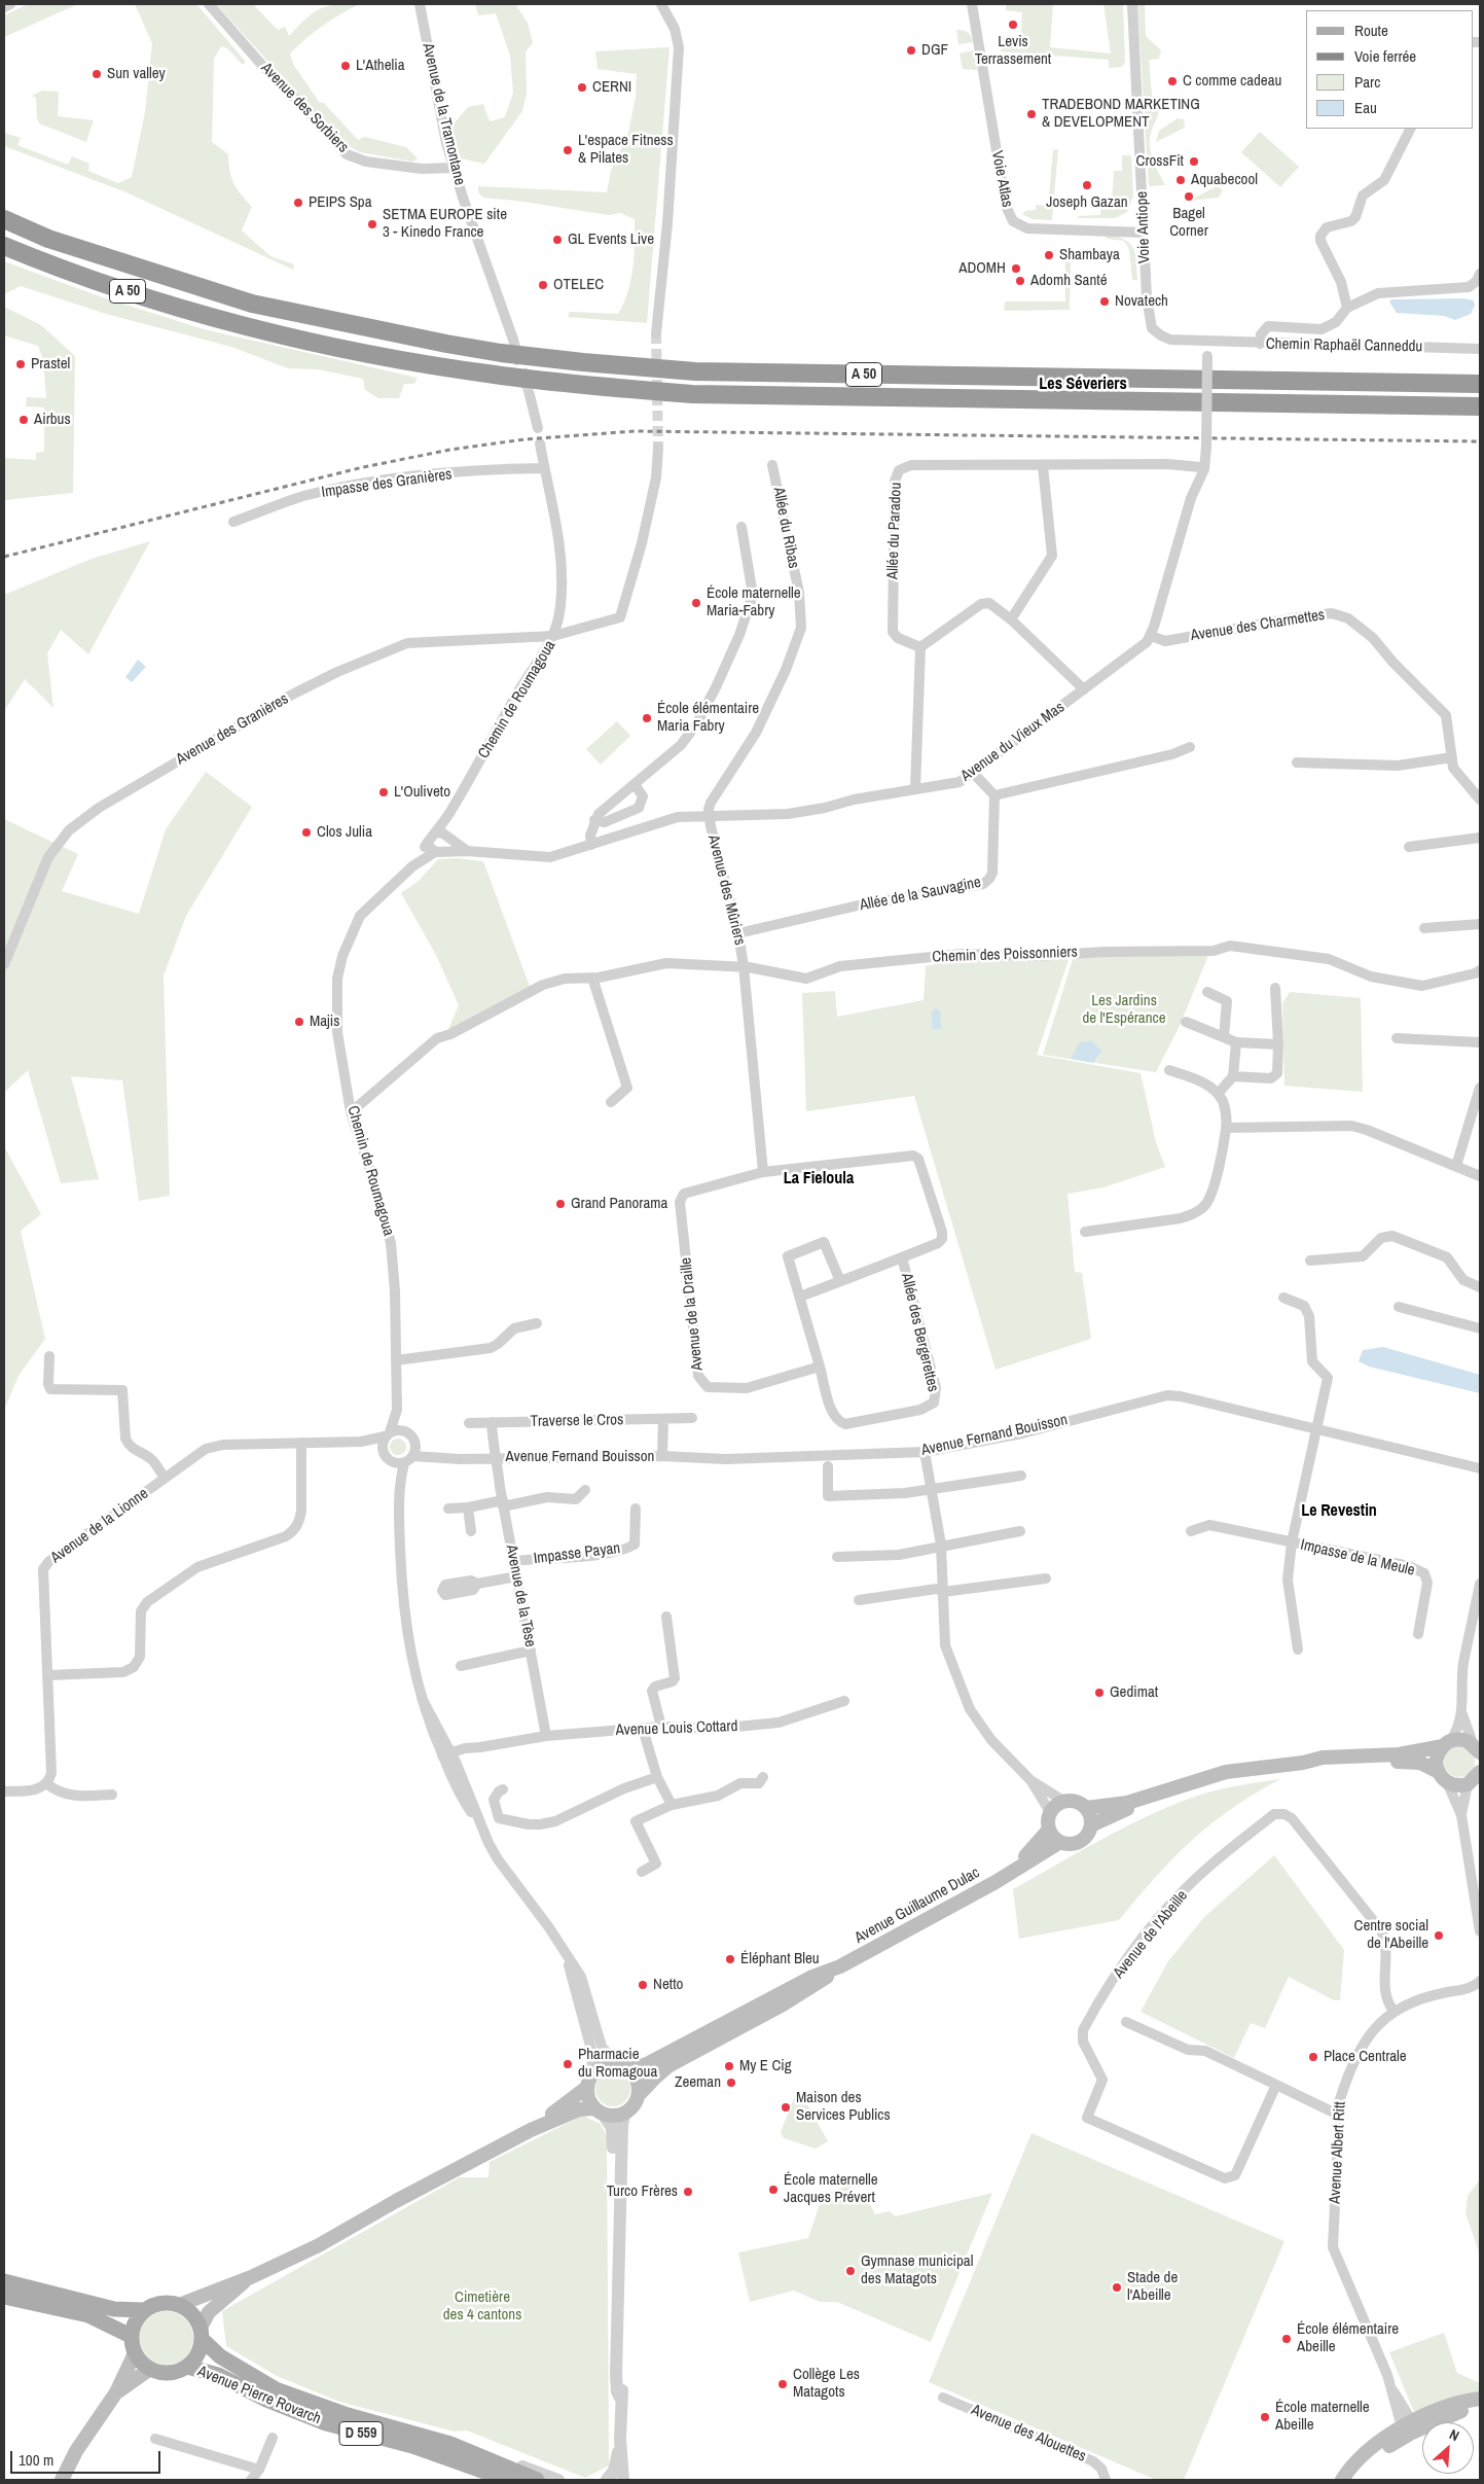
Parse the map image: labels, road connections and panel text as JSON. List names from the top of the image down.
{
  "streets": {
    "highway": ["A 50"],
    "main road": ["Avenue Guillaume Dulac", "Avenue Pierre Rovarch", "D 559"],
    "street": [
      "Avenue des Sorbiers",
      "Avenue de la Tramontane",
      "Voie Atlas",
      "Voie Antiope",
      "Chemin Raphaël Canneddu",
      "Impasse des Granières",
      "Allée du Ribas",
      "Allée du Paradou",
      "Avenue des Charmettes",
      "Chemin de Roumagoua",
      "Avenue des Granières",
      "Avenue du Vieux Mas",
      "Avenue des Mûriers",
      "Allée de la Sauvagine",
      "Chemin des Poissonniers",
      "Avenue de la Draille",
      "Allée des Bergerettes",
      "Traverse le Cros",
      "Avenue Fernand Bouisson",
      "Avenue de la Lionne",
      "Impasse Payan",
      "Impasse de la Meule",
      "Avenue de la Tèse",
      "Avenue Louis Cottard",
      "Avenue de l'Abeille",
      "Avenue Albert Ritt",
      "Avenue des Alouettes"
    ]
  },
  "crossings": [
    ["Avenue des Sorbiers", "Avenue de la Tramontane"],
    ["Voie Atlas", "Voie Antiope"],
    ["Voie Antiope", "Chemin Raphaël Canneddu"],
    ["Allée du Ribas", "Avenue du Vieux Mas"],
    ["Allée du Ribas", "Avenue des Mûriers"],
    ["Avenue des Charmettes", "Avenue du Vieux Mas"],
    ["Chemin de Roumagoua", "Avenue des Granières"],
    ["Chemin de Roumagoua", "Avenue du Vieux Mas"],
    ["Chemin de Roumagoua", "Chemin des Poissonniers"],
    ["Chemin de Roumagoua", "Avenue Fernand Bouisson"],
    ["Chemin de Roumagoua", "Avenue de la Lionne"],
    ["Avenue du Vieux Mas", "Avenue des Mûriers"],
    ["Avenue des Mûriers", "Allée de la Sauvagine"],
    ["Avenue des Mûriers", "Chemin des Poissonniers"],
    ["Avenue de la Draille", "Allée des Bergerettes"],
    ["Avenue Fernand Bouisson", "Avenue de la Lionne"],
    ["Avenue Fernand Bouisson", "Avenue de la Tèse"],
    ["Impasse Payan", "Avenue de la Tèse"],
    ["Avenue de la Tèse", "Avenue Louis Cottard"],
    ["Avenue de l'Abeille", "Avenue Albert Ritt"]
  ],
  "districts": ["Les Séveriers", "La Fieloula", "Le Revestin"],
  "parks": ["Les Jardins de l'Espérance", "Cimetière des 4 cantons"],
  "places": [
    "Levis Terrassement",
    "DGF",
    "L'Athelia",
    "Sun valley",
    "C comme cadeau",
    "CERNI",
    "TRADEBOND MARKETING & DEVELOPMENT",
    "L'espace Fitness & Pilates",
    "CrossFit",
    "Aquabecool",
    "Joseph Gazan",
    "Bagel Corner",
    "PEIPS Spa",
    "SETMA EUROPE site 3 - Kinedo France",
    "GL Events Live",
    "Shambaya",
    "ADOMH",
    "Adomh Santé",
    "OTELEC",
    "Novatech",
    "Prastel",
    "Airbus",
    "École maternelle Maria-Fabry",
    "École élémentaire Maria Fabry",
    "L'Ouliveto",
    "Clos Julia",
    "Majis",
    "Grand Panorama",
    "Gedimat",
    "Centre social de l'Abeille",
    "Éléphant Bleu",
    "Netto",
    "Place Centrale",
    "Pharmacie du Romagoua",
    "My E Cig",
    "Zeeman",
    "Maison des Services Publics",
    "École maternelle Jacques Prévert",
    "Turco Frères",
    "Gymnase municipal des Matagots",
    "Stade de l'Abeille",
    "École élémentaire Abeille",
    "Collège Les Matagots",
    "École maternelle Abeille"
  ],
  "legend": [
    "Route",
    "Voie ferrée",
    "Parc",
    "Eau"
  ],
  "scale_bar": "100 m",
  "north": "top right"
}
